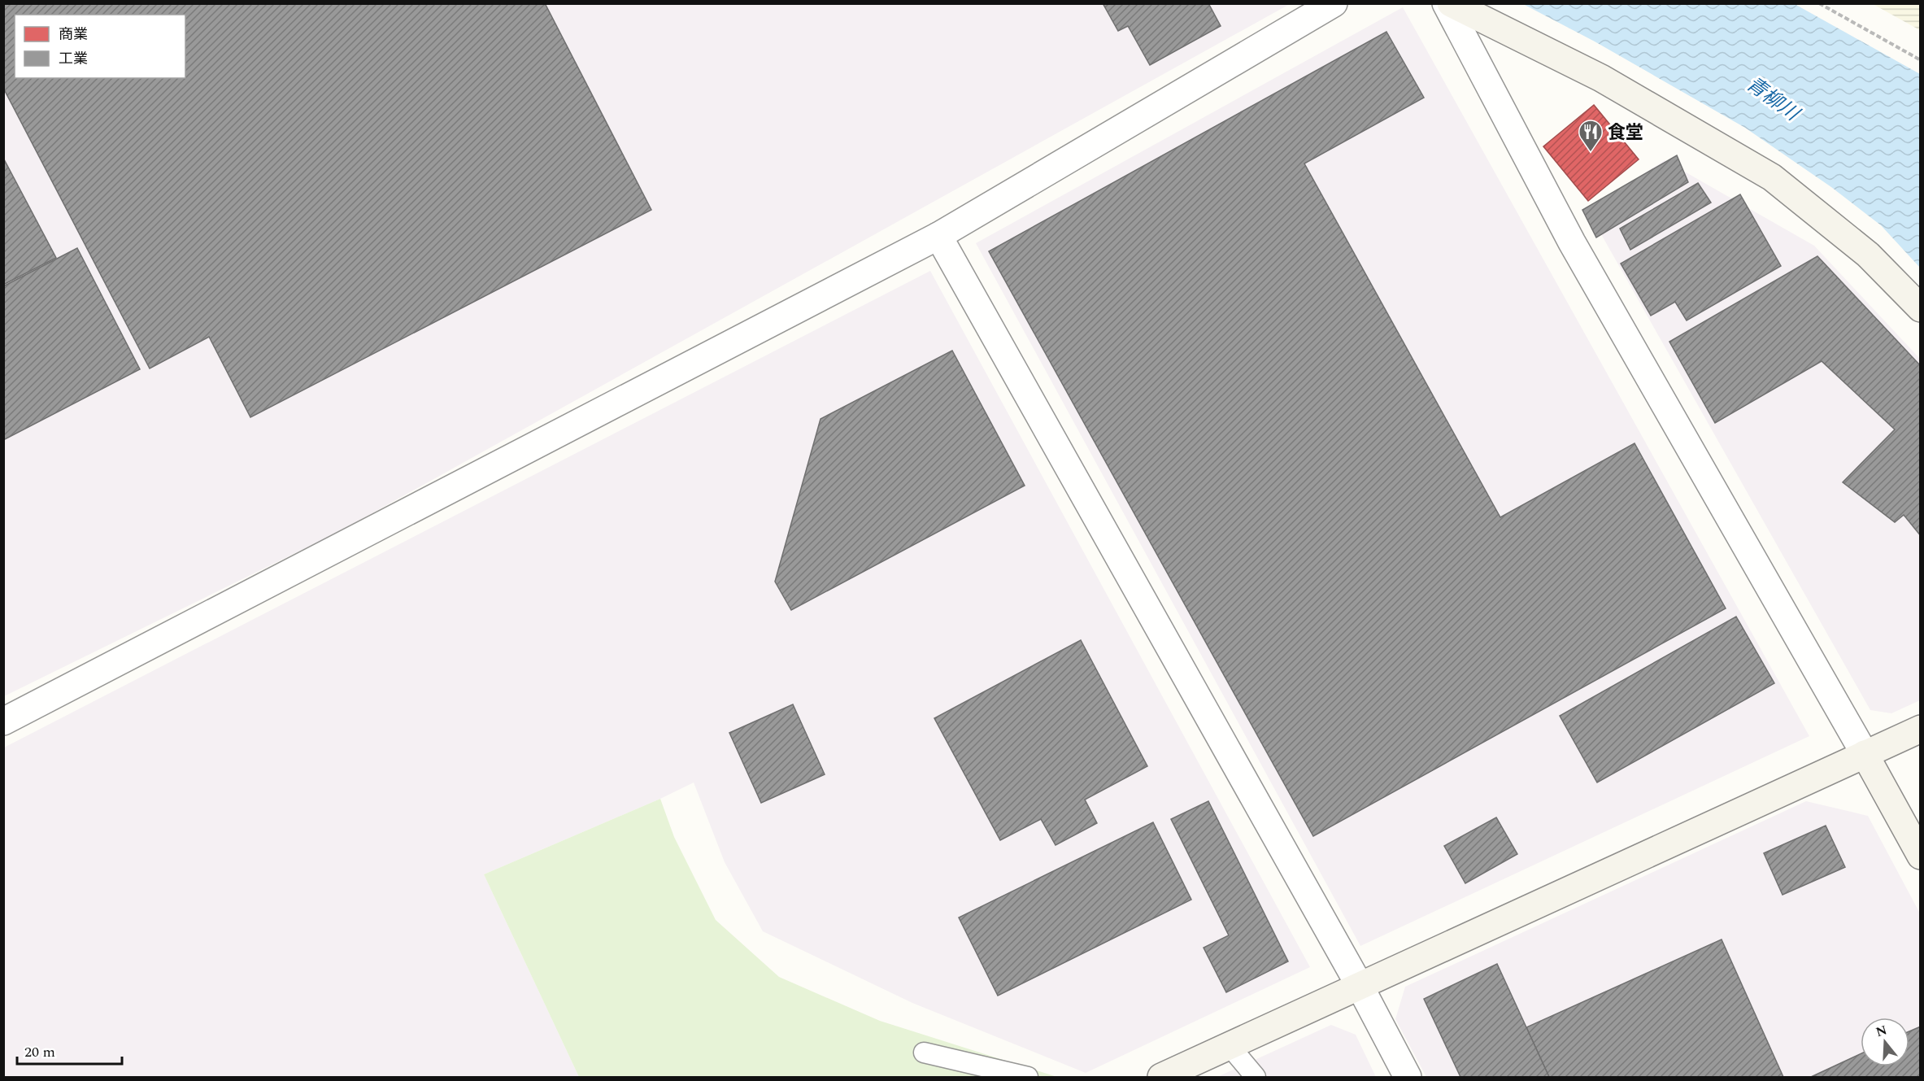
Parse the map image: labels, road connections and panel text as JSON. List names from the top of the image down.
{
  "water": ["青柳川"],
  "places": {
    "restaurant": ["食堂"]
  },
  "legend": ["商業", "工業"],
  "scale_bar": "20 m",
  "north": "top"
}
